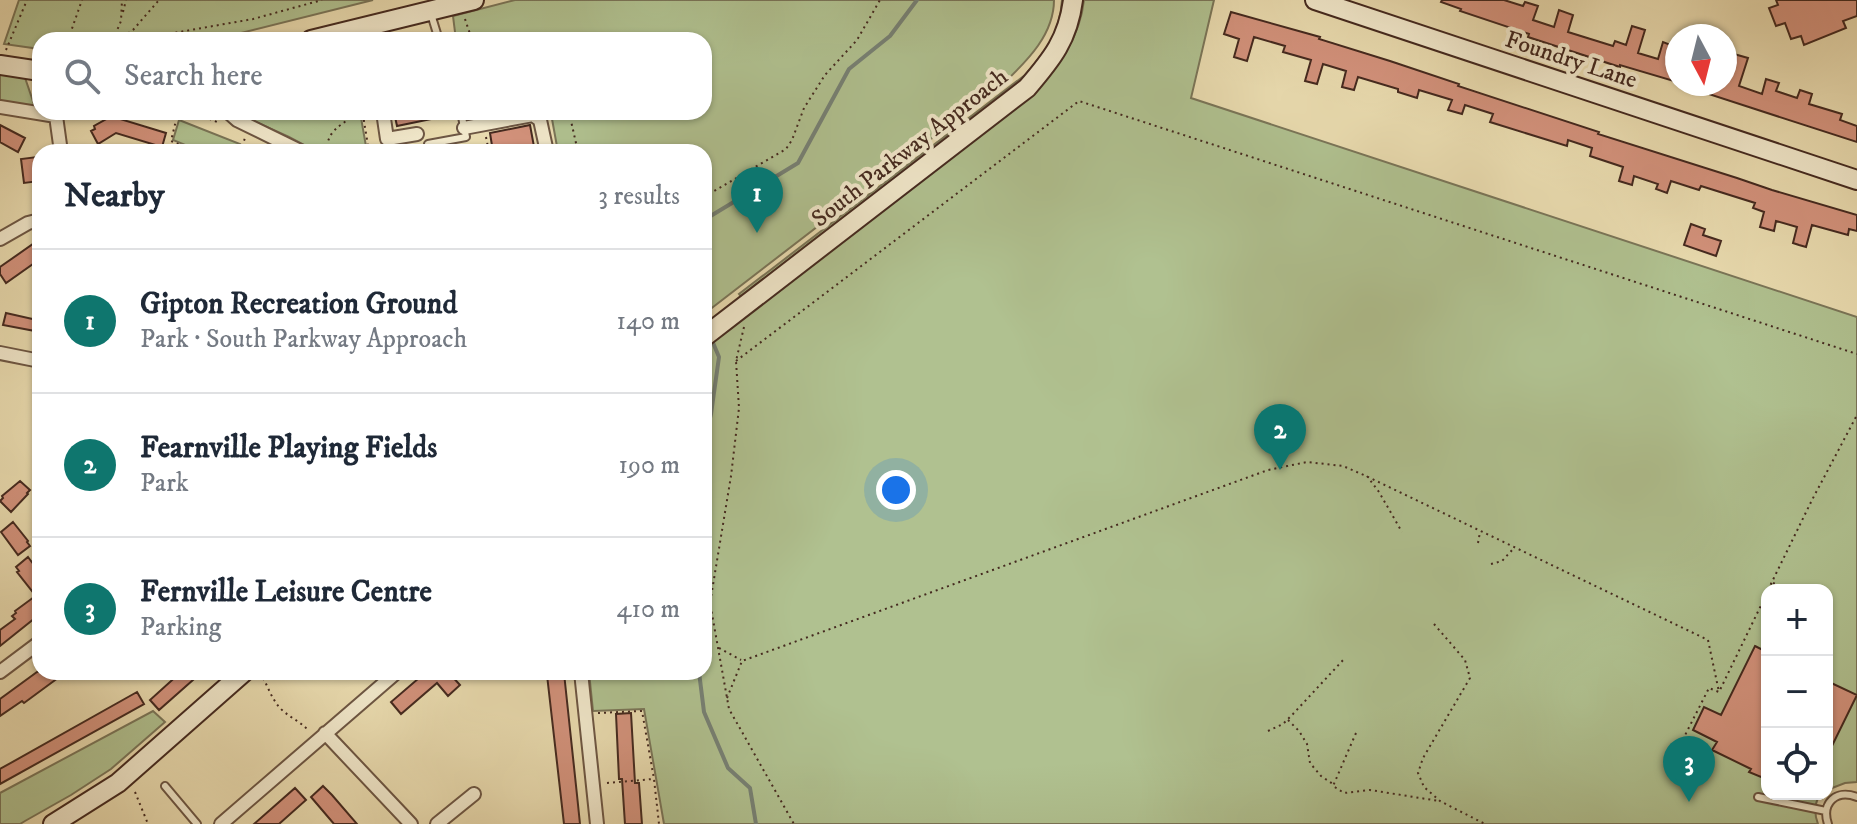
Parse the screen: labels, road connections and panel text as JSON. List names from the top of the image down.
{
  "streets": {
    "street": ["Foundry Lane", "South Parkway Approach"]
  },
  "north": "bottom",
  "page": {
    "search": "Search here",
    "heading": ["Nearby", "3 results"],
    "pins": ["1", "2", "3"],
    "list": [
      {
        "mark": "1",
        "name": "Gipton Recreation Ground",
        "note": "Park · South Parkway Approach",
        "value": "140 m"
      },
      {
        "mark": "2",
        "name": "Fearnville Playing Fields",
        "note": "Park",
        "value": "190 m"
      },
      {
        "mark": "3",
        "name": "Fernville Leisure Centre",
        "note": "Parking",
        "value": "410 m"
      }
    ],
    "map_buttons": ["+", "−"]
  }
}
